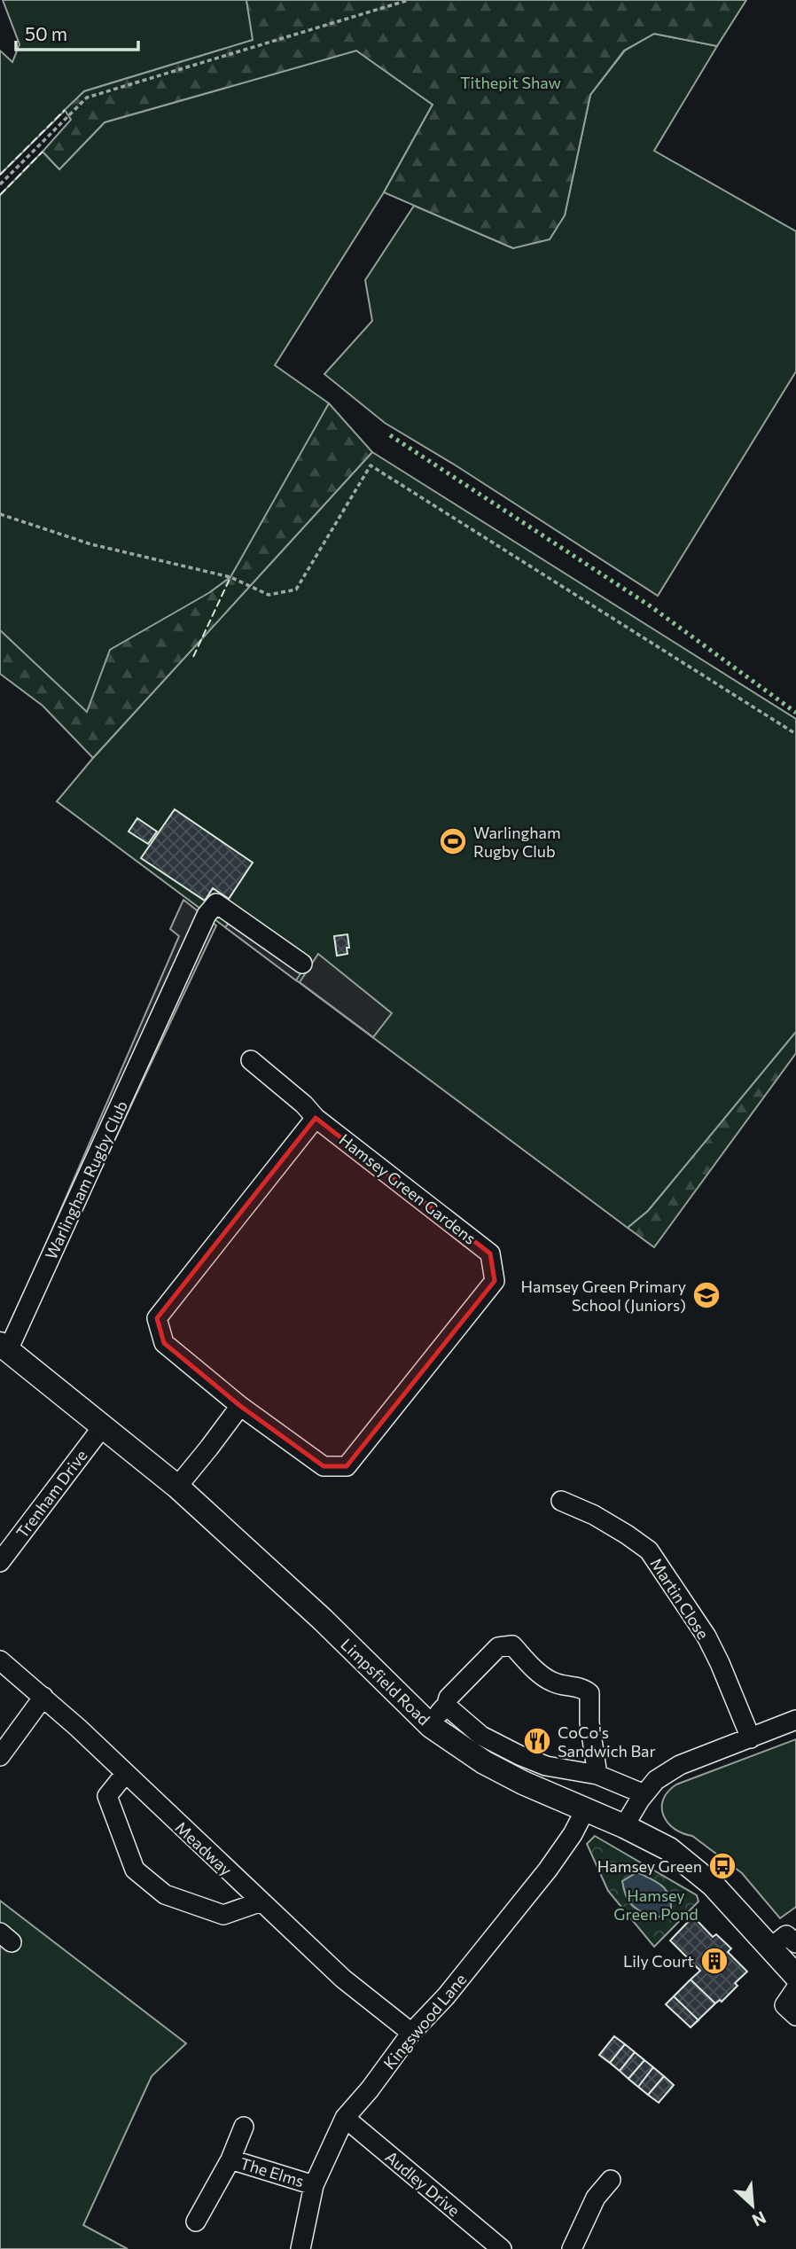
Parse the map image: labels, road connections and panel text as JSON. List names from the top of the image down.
{
  "streets": {
    "main road": ["Limpsfield Road"],
    "street": [
      "Warlingham Rugby Club",
      "Hamsey Green Gardens",
      "Trenham Drive",
      "Martin Close",
      "Meadway",
      "Kingswood Lane",
      "The Elms",
      "Audley Drive"
    ]
  },
  "crossings": [
    ["Warlingham Rugby Club", "Limpsfield Road"],
    ["Trenham Drive", "Limpsfield Road"],
    ["Limpsfield Road", "Kingswood Lane"],
    ["Meadway", "Kingswood Lane"],
    ["Kingswood Lane", "The Elms"],
    ["Kingswood Lane", "Audley Drive"]
  ],
  "parks": ["Tithepit Shaw", "Hamsey Green Pond"],
  "places": {
    "sports": ["Warlingham Rugby Club"],
    "school or university": ["Hamsey Green Primary School (Juniors)"],
    "restaurant": ["CoCo's Sandwich Bar"],
    "bus stop": ["Hamsey Green"],
    "building": ["Lily Court"]
  },
  "scale_bar": "50 m",
  "north": "bottom right"
}
